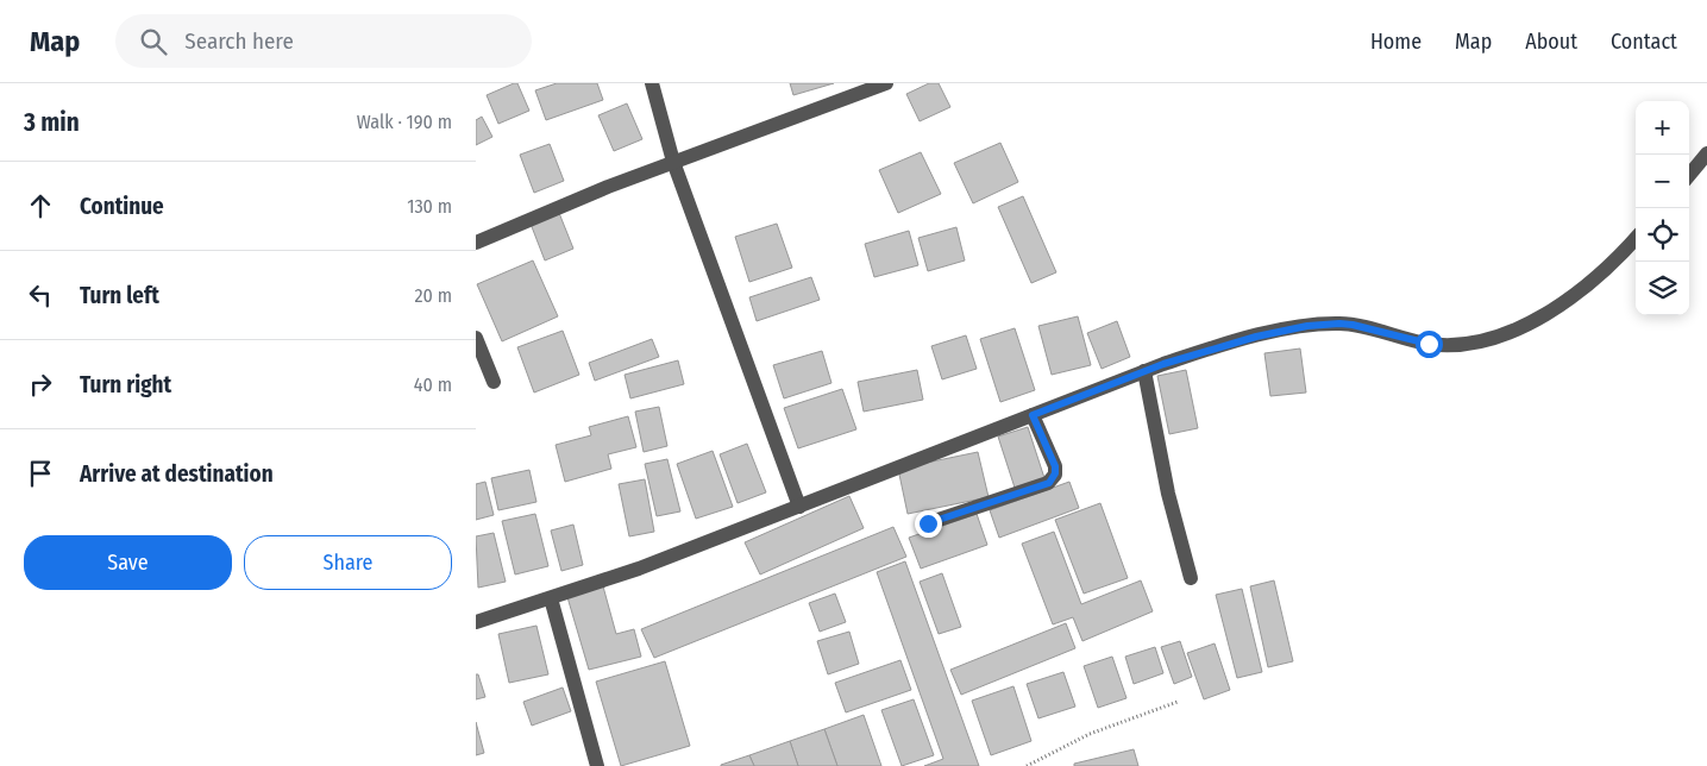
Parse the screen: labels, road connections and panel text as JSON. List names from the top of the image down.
{
  "page": {
    "header": "Map",
    "search": "Search here",
    "nav": [
      "Home",
      "Map",
      "About",
      "Contact"
    ],
    "heading": ["3 min", "Walk · 190 m"],
    "map_buttons": ["+", "−"],
    "list": [
      ["Continue", "130 m"],
      ["Turn left", "20 m"],
      ["Turn right", "40 m"],
      "Arrive at destination"
    ],
    "buttons": ["Save", "Share"]
  }
}
